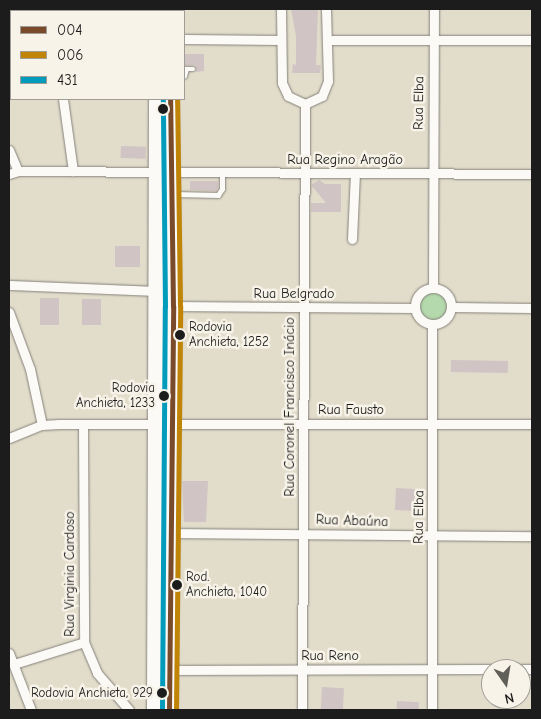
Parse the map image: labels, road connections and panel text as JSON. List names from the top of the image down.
{
  "streets": {
    "street": [
      "Rua Elba",
      "Rua Regino Aragão",
      "Rua Belgrado",
      "Rua Coronel Francisco Inácio",
      "Rua Fausto",
      "Rua Abaúna",
      "Rua Virginia Cardoso",
      "Rua Reno"
    ]
  },
  "crossings": [
    ["Rua Elba", "Rua Regino Aragão"],
    ["Rua Elba", "Rua Belgrado"],
    ["Rua Elba", "Rua Fausto"],
    ["Rua Elba", "Rua Abaúna"],
    ["Rua Elba", "Rua Reno"],
    ["Rua Regino Aragão", "Rua Coronel Francisco Inácio"],
    ["Rua Belgrado", "Rua Coronel Francisco Inácio"],
    ["Rua Coronel Francisco Inácio", "Rua Fausto"],
    ["Rua Coronel Francisco Inácio", "Rua Abaúna"],
    ["Rua Coronel Francisco Inácio", "Rua Reno"],
    ["Rua Fausto", "Rua Virginia Cardoso"]
  ],
  "places": [
    "Rodovia Anchieta, 1252",
    "Rodovia Anchieta, 1233",
    "Rod. Anchieta, 1040",
    "Rodovia Anchieta, 929"
  ],
  "lines": ["transit line 004", "transit line 006", "transit line 431"],
  "legend": ["004", "006", "431"],
  "north": "bottom"
}
